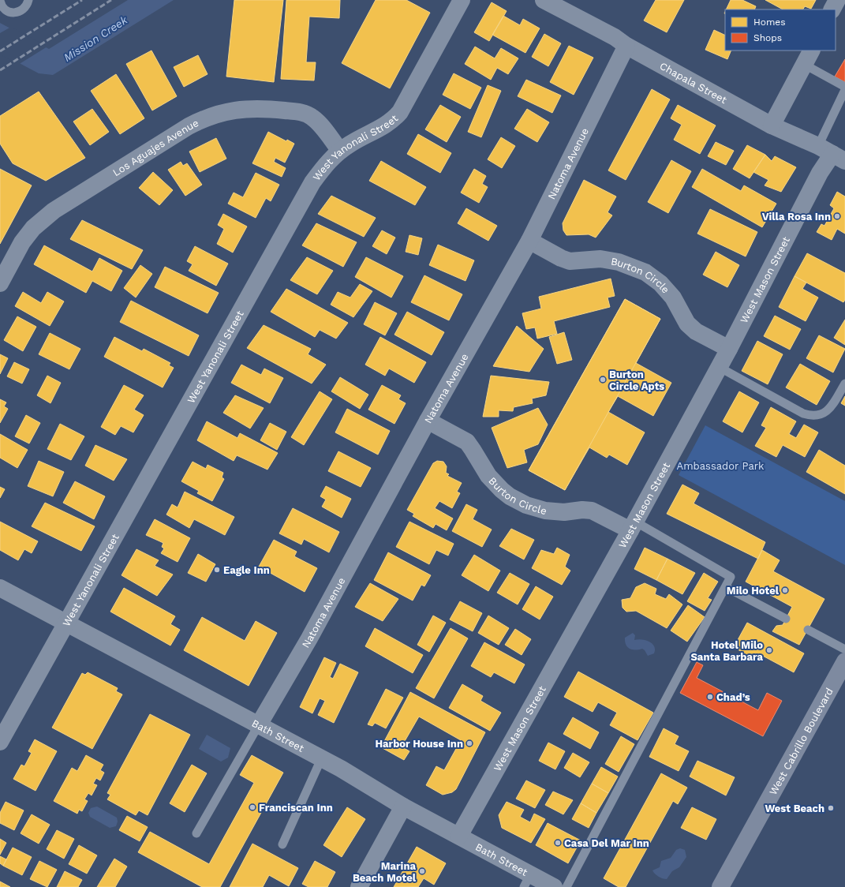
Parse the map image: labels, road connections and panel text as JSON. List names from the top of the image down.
{
  "streets": {
    "main road": ["West Cabrillo Boulevard"],
    "street": [
      "Chapala Street",
      "Los Aguajes Avenue",
      "West Yanonali Street",
      "Natoma Avenue",
      "Burton Circle",
      "West Mason Street",
      "Bath Street"
    ]
  },
  "crossings": [
    ["Chapala Street", "Natoma Avenue"],
    ["Chapala Street", "West Mason Street"],
    ["Los Aguajes Avenue", "West Yanonali Street"],
    ["West Yanonali Street", "Bath Street"],
    ["Natoma Avenue", "Burton Circle"],
    ["Natoma Avenue", "Bath Street"],
    ["Burton Circle", "West Mason Street"],
    ["West Mason Street", "Bath Street"]
  ],
  "water": ["Mission Creek"],
  "parks": ["Ambassador Park"],
  "places": [
    "Villa Rosa Inn",
    "Burton Circle Apts",
    "Eagle Inn",
    "Milo Hotel",
    "Hotel Milo Santa Barbara",
    "Chad’s",
    "Harbor House Inn",
    "Franciscan Inn",
    "West Beach",
    "Casa Del Mar Inn",
    "Marina Beach Motel"
  ],
  "legend": ["Homes", "Shops"]
}
